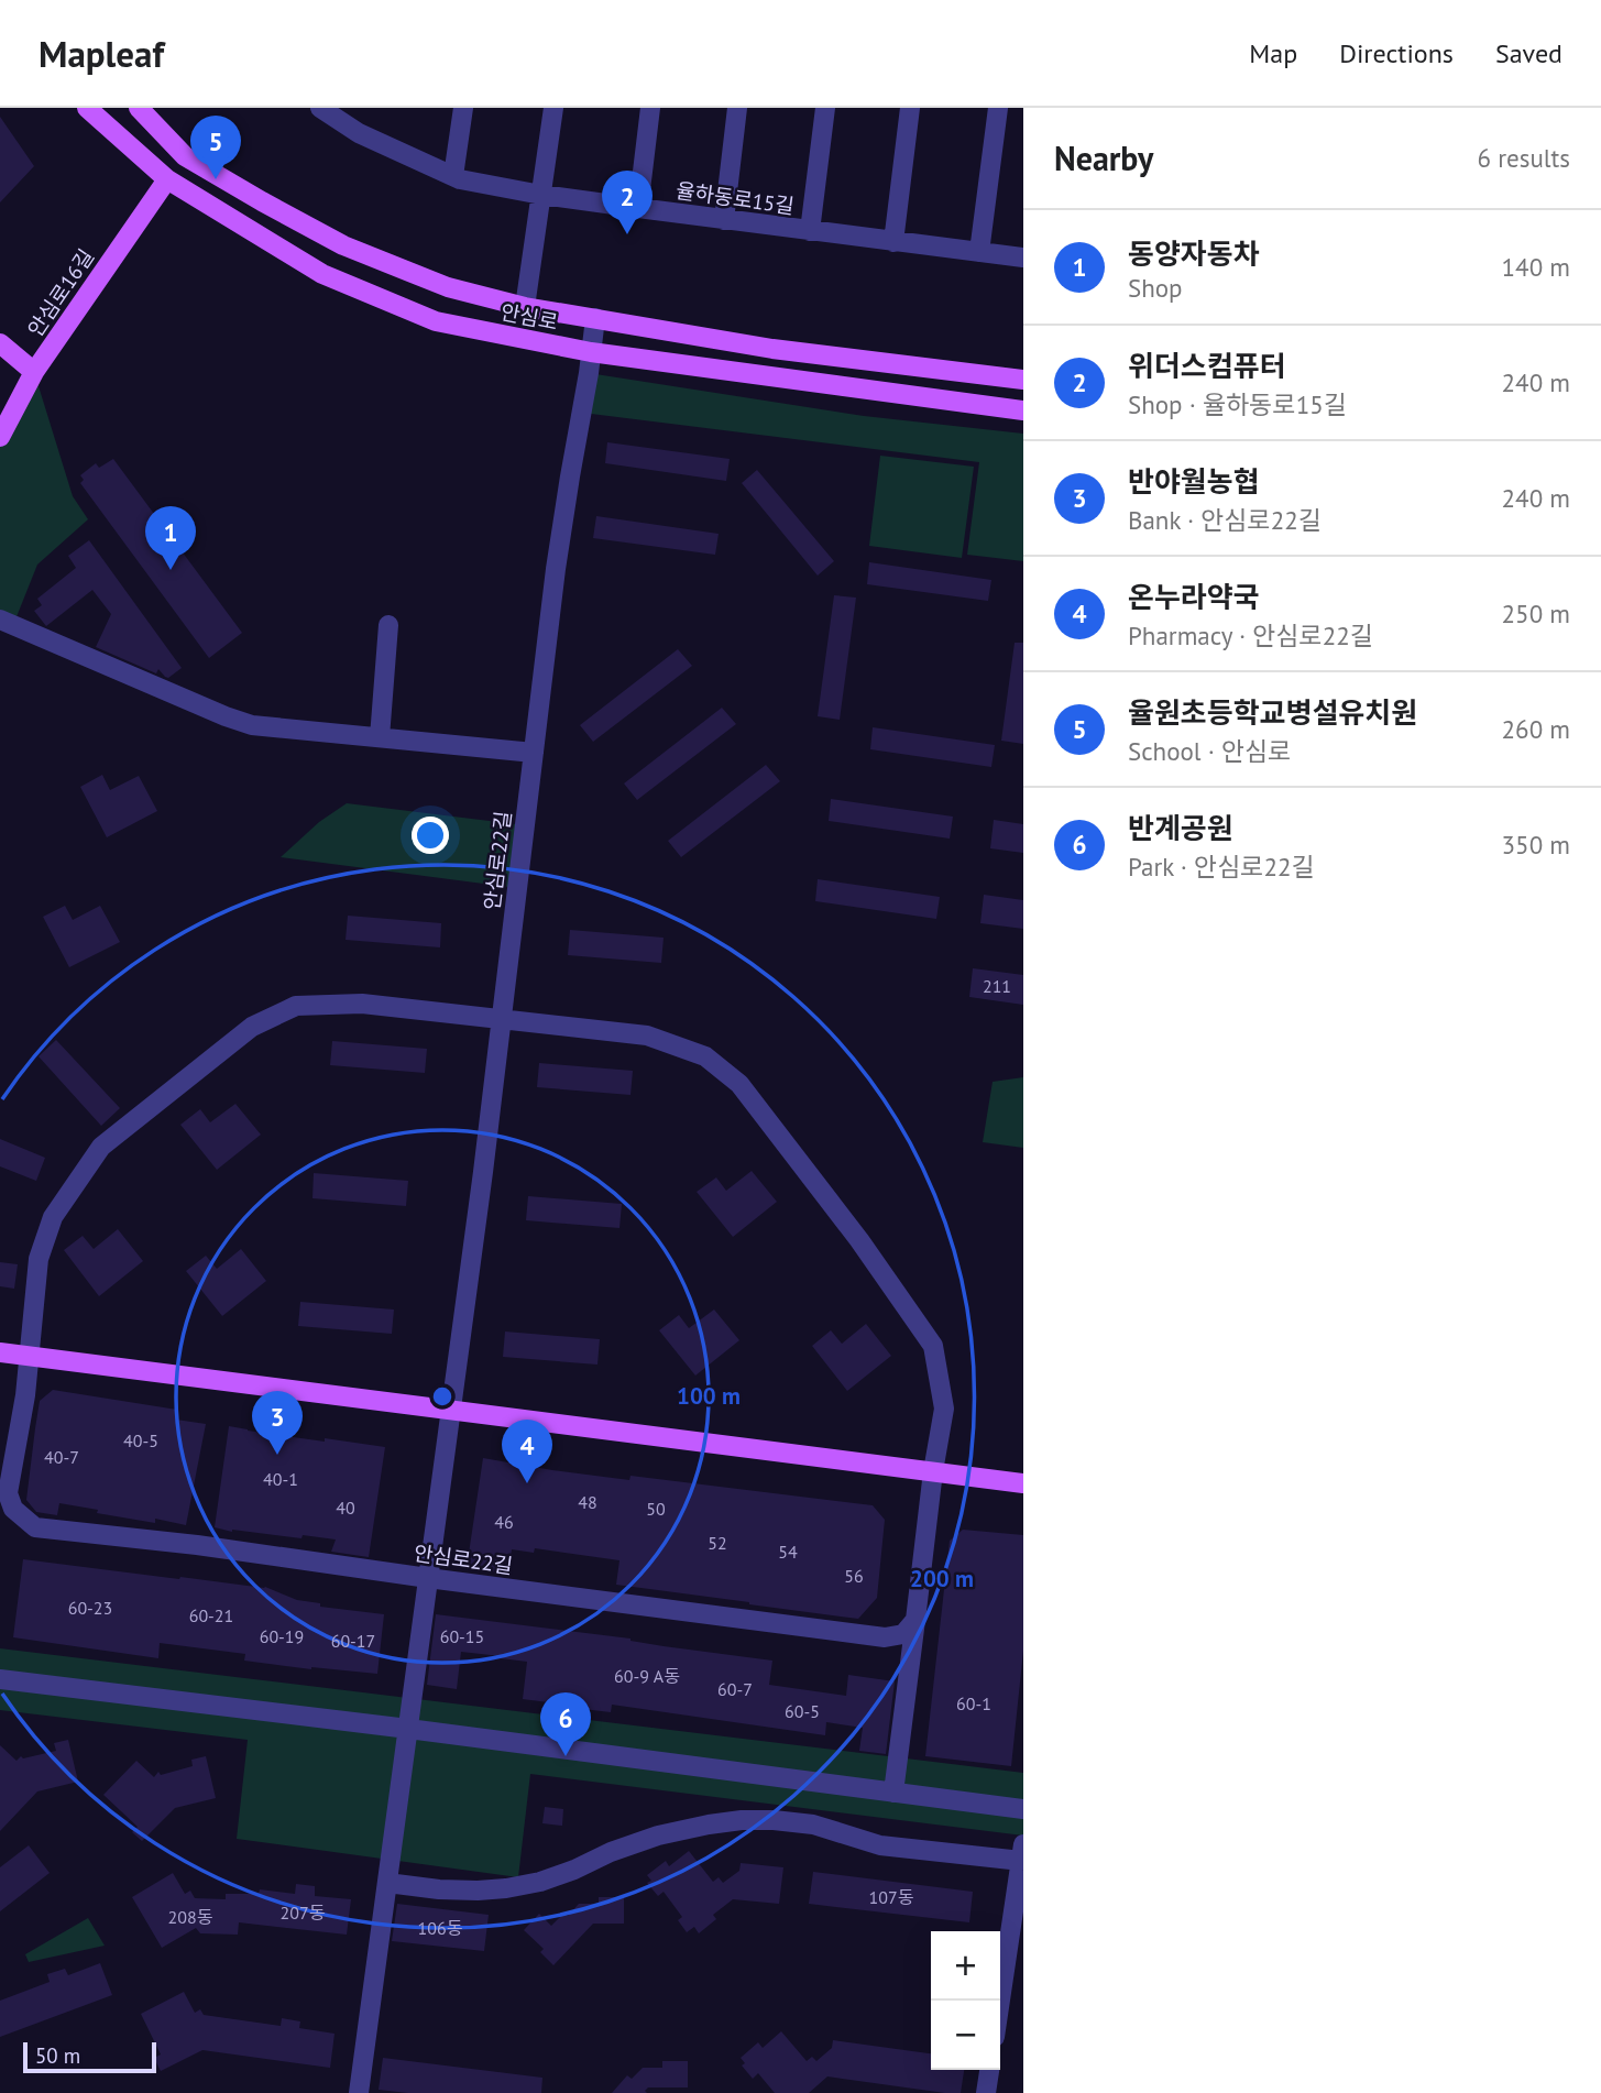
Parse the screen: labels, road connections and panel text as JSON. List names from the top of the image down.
{
  "streets": {
    "main road": ["안심로16길", "안심로"],
    "street": ["율하동로15길", "안심로22길"]
  },
  "crossings": [
    ["안심로16길", "안심로"],
    ["안심로", "안심로22길"]
  ],
  "house_numbers": [
    "211",
    "40-5",
    "40-7",
    "40-1",
    "48",
    "40",
    "50",
    "46",
    "52",
    "54",
    "56",
    "60-23",
    "60-21",
    "60-19",
    "60-15",
    "60-17",
    "60-9 A동",
    "60-7",
    "60-1",
    "60-5",
    "107동",
    "207동",
    "208동",
    "106동"
  ],
  "scale_bar": "50 m",
  "page": {
    "header": "Mapleaf",
    "nav": ["Map", "Directions", "Saved"],
    "heading": ["Nearby", "6 results"],
    "pins": [
      "5",
      "2",
      "1",
      "3",
      "4",
      "6"
    ],
    "list": [
      {
        "mark": "1",
        "name": "동양자동차",
        "note": "Shop",
        "value": "140 m"
      },
      {
        "mark": "2",
        "name": "위더스컴퓨터",
        "note": "Shop · 율하동로15길",
        "value": "240 m"
      },
      {
        "mark": "3",
        "name": "반야월농협",
        "note": "Bank · 안심로22길",
        "value": "240 m"
      },
      {
        "mark": "4",
        "name": "온누라약국",
        "note": "Pharmacy · 안심로22길",
        "value": "250 m"
      },
      {
        "mark": "5",
        "name": "율원초등학교병설유치원",
        "note": "School · 안심로",
        "value": "260 m"
      },
      {
        "mark": "6",
        "name": "반계공원",
        "note": "Park · 안심로22길",
        "value": "350 m"
      }
    ],
    "map_buttons": ["+", "−"],
    "scale": "50 m"
  },
  "rings": ["100 m", "200 m"]
}
